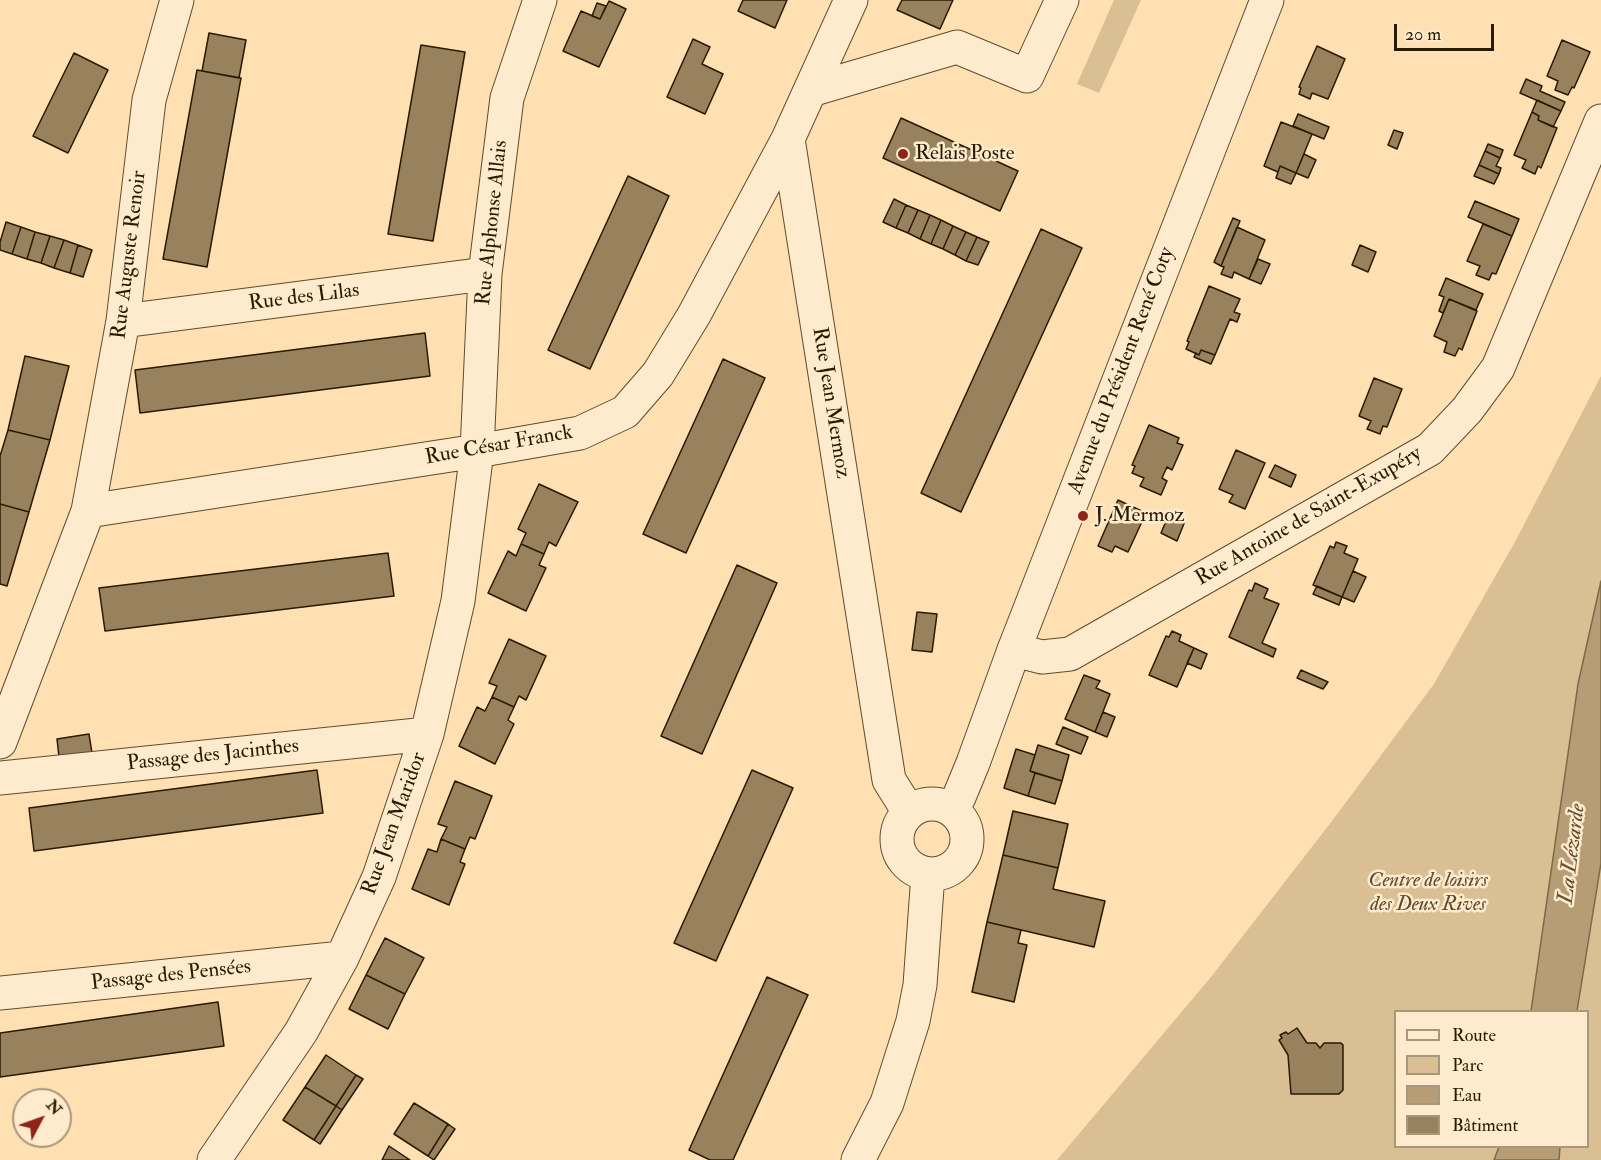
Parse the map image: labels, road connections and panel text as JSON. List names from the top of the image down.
{
  "streets": {
    "street": [
      "Rue Alphonse Allais",
      "Rue Auguste Renoir",
      "Rue des Lilas",
      "Avenue du Président René Coty",
      "Rue Jean Mermoz",
      "Rue César Franck",
      "Rue Antoine de Saint-Exupéry",
      "Passage des Jacinthes",
      "Rue Jean Maridor",
      "Passage des Pensées"
    ]
  },
  "crossings": [
    ["Rue Alphonse Allais", "Rue des Lilas"],
    ["Rue Alphonse Allais", "Rue César Franck"],
    ["Rue Alphonse Allais", "Rue Jean Maridor"],
    ["Rue Auguste Renoir", "Rue des Lilas"],
    ["Rue Auguste Renoir", "Rue César Franck"],
    ["Avenue du Président René Coty", "Rue Jean Mermoz"],
    ["Avenue du Président René Coty", "Rue Antoine de Saint-Exupéry"],
    ["Rue Jean Mermoz", "Rue César Franck"],
    ["Rue César Franck", "Rue Jean Maridor"],
    ["Passage des Jacinthes", "Rue Jean Maridor"],
    ["Rue Jean Maridor", "Passage des Pensées"]
  ],
  "water": ["La Lézarde"],
  "parks": ["Centre de loisirs des Deux Rives"],
  "places": ["Relais Poste", "J. Mermoz"],
  "legend": [
    "Route",
    "Parc",
    "Eau",
    "Bâtiment"
  ],
  "scale_bar": "20 m",
  "north": "top right"
}
